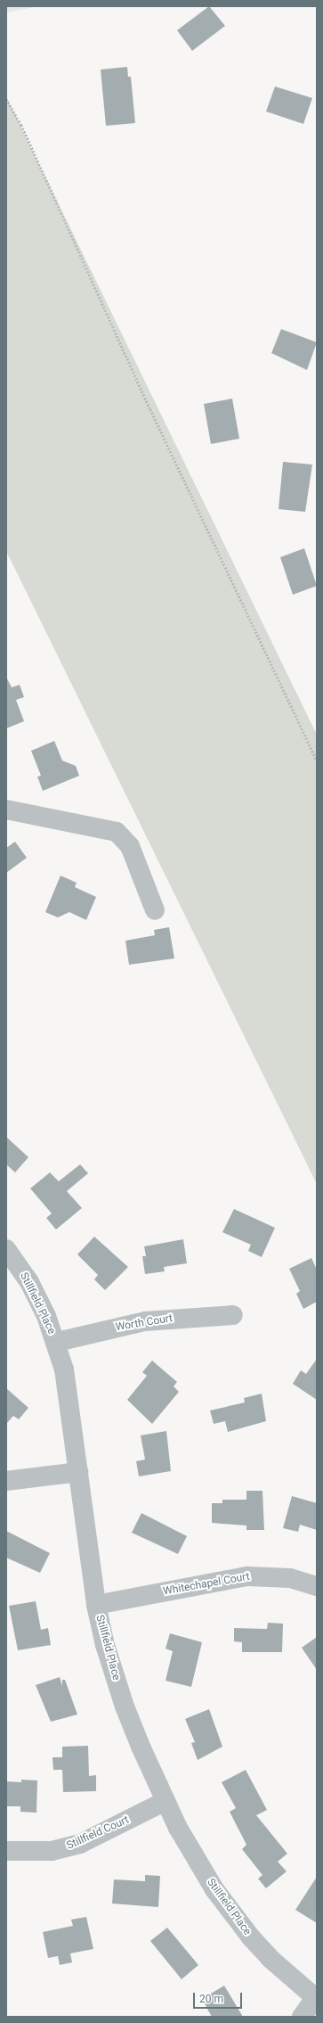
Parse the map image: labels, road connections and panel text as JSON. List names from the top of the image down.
{
  "streets": {
    "street": [
      "Stillfield Place",
      "Worth Court",
      "Whitechapel Court",
      "Stillfield Court"
    ]
  },
  "crossings": [
    ["Stillfield Place", "Worth Court"],
    ["Stillfield Place", "Whitechapel Court"],
    ["Stillfield Place", "Stillfield Court"]
  ],
  "scale_bar": "20 m"
}
